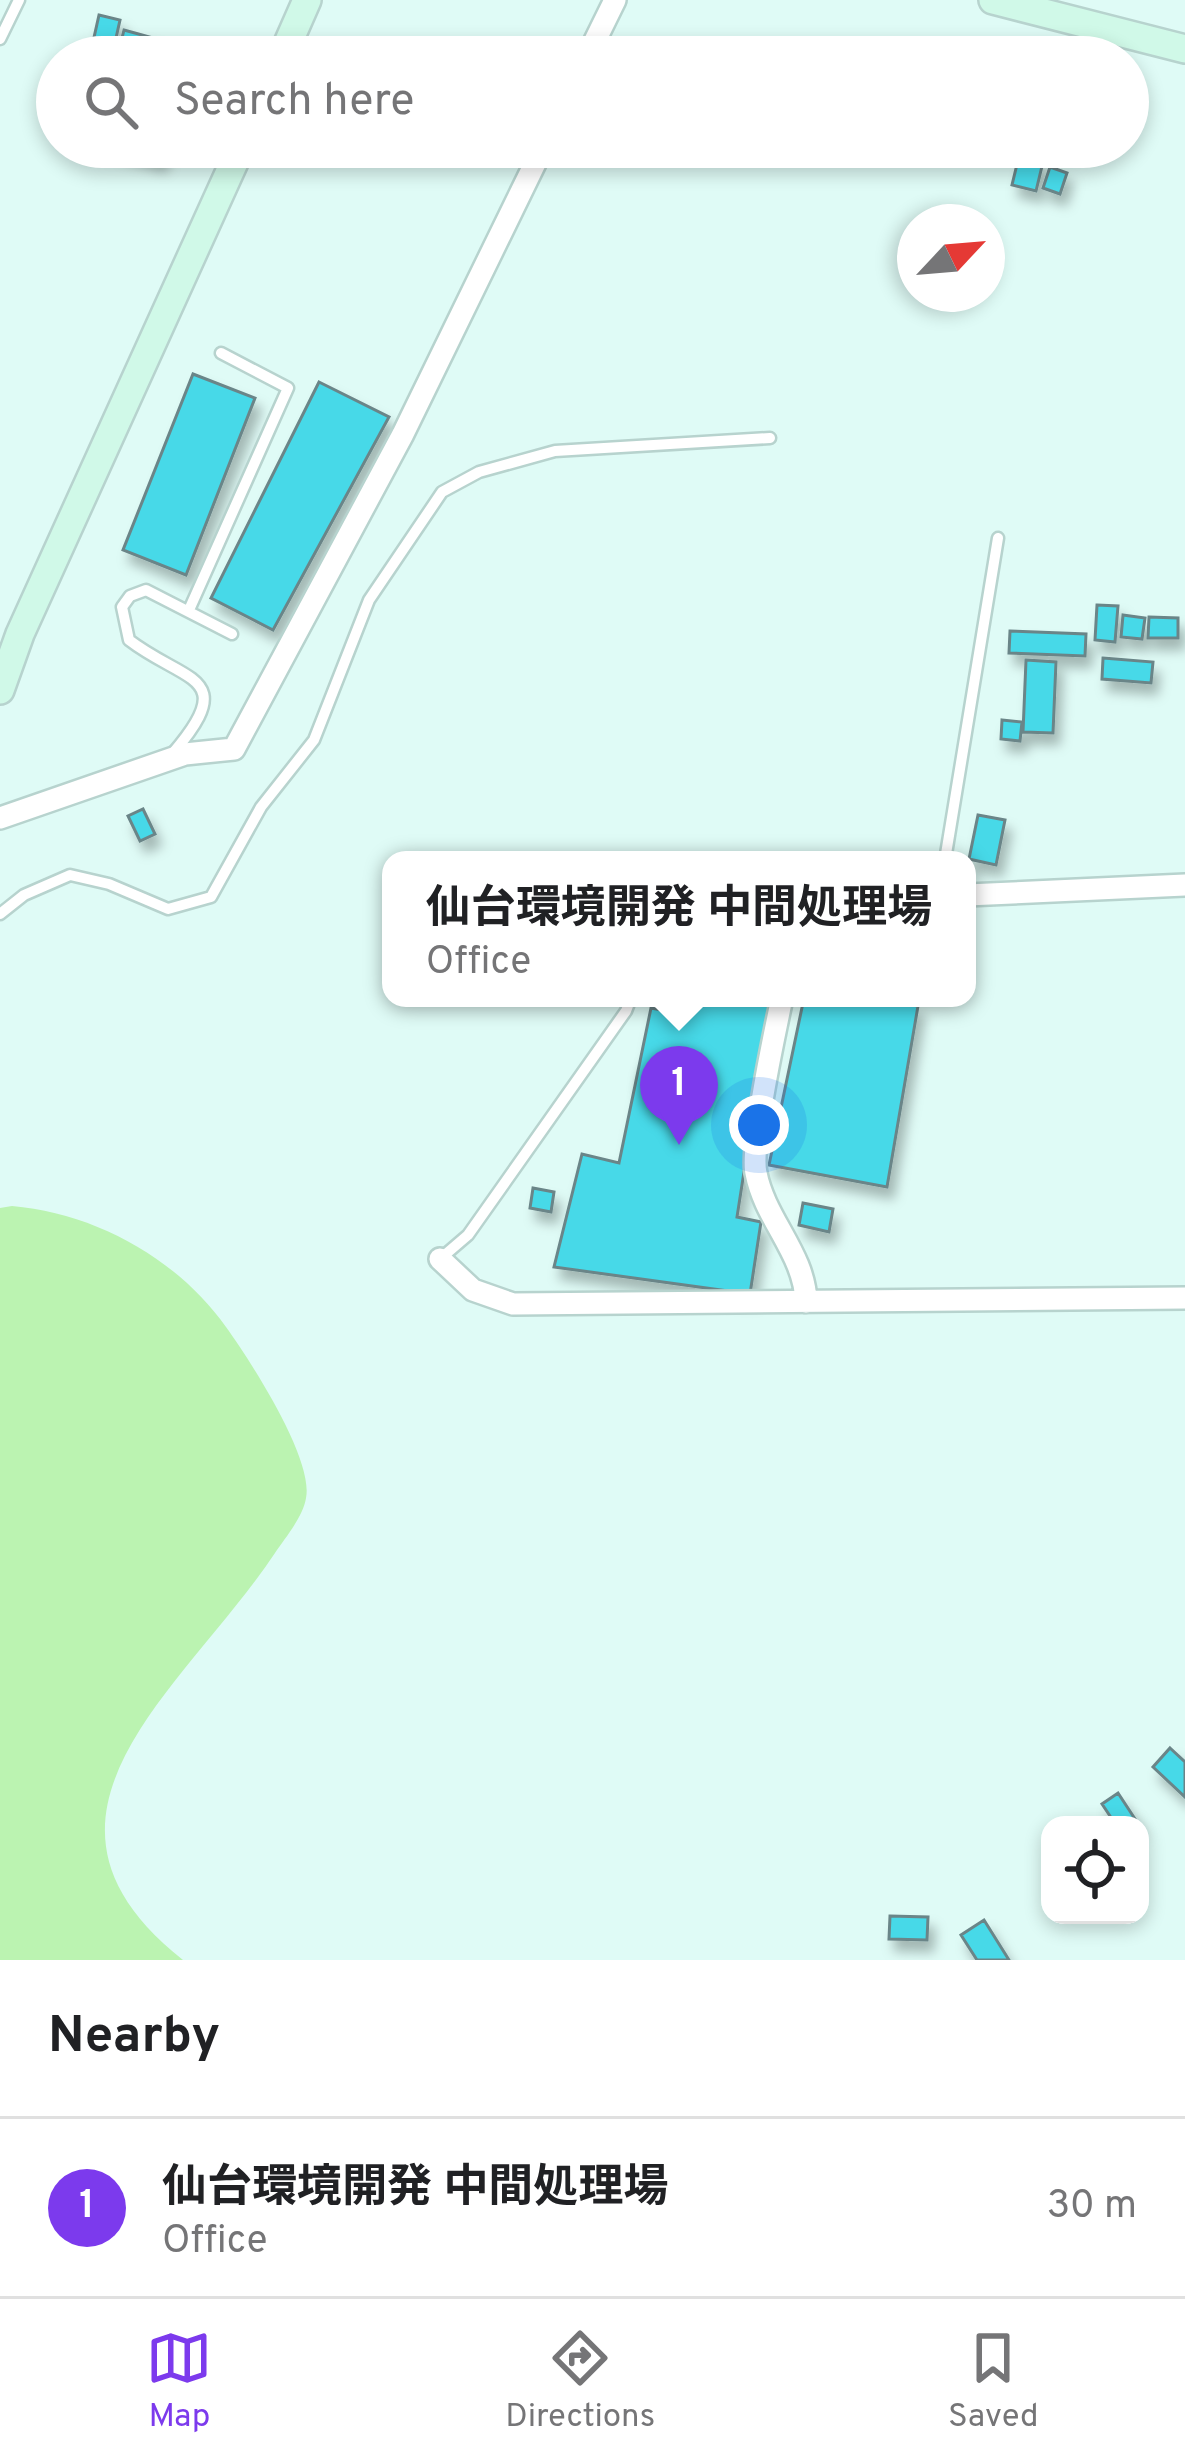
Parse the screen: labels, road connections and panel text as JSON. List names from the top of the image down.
{
  "north": "top right",
  "page": {
    "search": "Search here",
    "popup": ["仙台環境開発 中間処理場", "Office"],
    "pins": "1",
    "heading": "Nearby",
    "list": [
      {
        "mark": "1",
        "name": "仙台環境開発 中間処理場",
        "note": "Office",
        "value": "30 m"
      }
    ],
    "nav": ["Map", "Directions", "Saved"]
  }
}
